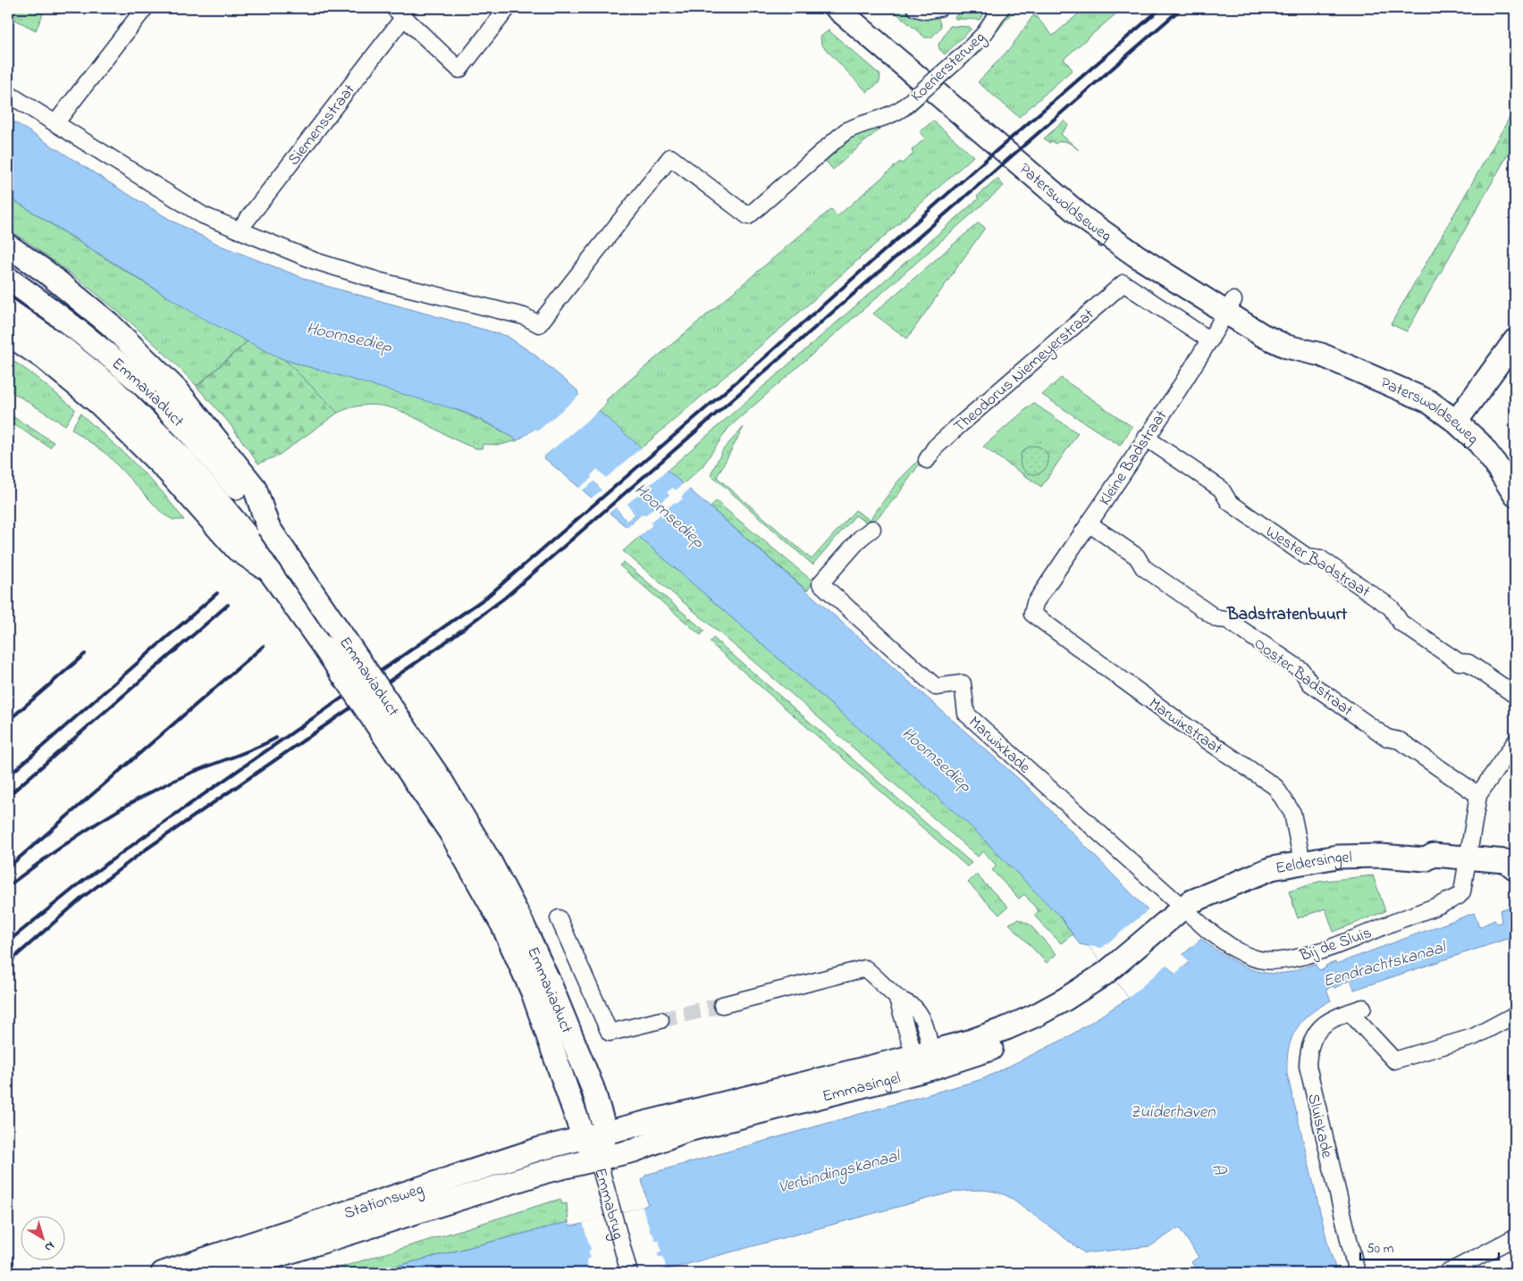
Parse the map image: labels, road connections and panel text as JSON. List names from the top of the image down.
{
  "streets": {
    "main road": [
      "Paterswoldseweg",
      "Emmaviaduct",
      "Eeldersingel",
      "Emmasingel",
      "Stationsweg",
      "Emmabrug"
    ],
    "street": [
      "Koeriersterweg",
      "Siemensstraat",
      "Theodorus Niemeyerstraat",
      "Kleine Badstraat",
      "Wester Badstraat",
      "Ooster Badstraat",
      "Marwixstraat",
      "Marwixkade",
      "Bij de Sluis",
      "Sluiskade"
    ]
  },
  "crossings": [
    ["Koeriersterweg", "Siemensstraat"],
    ["Paterswoldseweg", "Kleine Badstraat"],
    ["Theodorus Niemeyerstraat", "Kleine Badstraat"],
    ["Emmaviaduct", "Emmasingel"],
    ["Emmaviaduct", "Stationsweg"],
    ["Emmaviaduct", "Emmabrug"],
    ["Kleine Badstraat", "Wester Badstraat"],
    ["Kleine Badstraat", "Ooster Badstraat"],
    ["Kleine Badstraat", "Marwixstraat"],
    ["Ooster Badstraat", "Bij de Sluis"],
    ["Marwixstraat", "Eeldersingel"],
    ["Marwixkade", "Eeldersingel"],
    ["Marwixkade", "Bij de Sluis"],
    ["Eeldersingel", "Bij de Sluis"],
    ["Eeldersingel", "Emmasingel"],
    ["Emmasingel", "Stationsweg"],
    ["Emmasingel", "Emmabrug"],
    ["Stationsweg", "Emmabrug"]
  ],
  "districts": ["Badstratenbuurt"],
  "water": [
    "Hoornsediep",
    "Eendrachtskanaal",
    "Zuiderhaven",
    "A",
    "Verbindingskanaal"
  ],
  "scale_bar": "50 m",
  "north": "bottom right"
}
